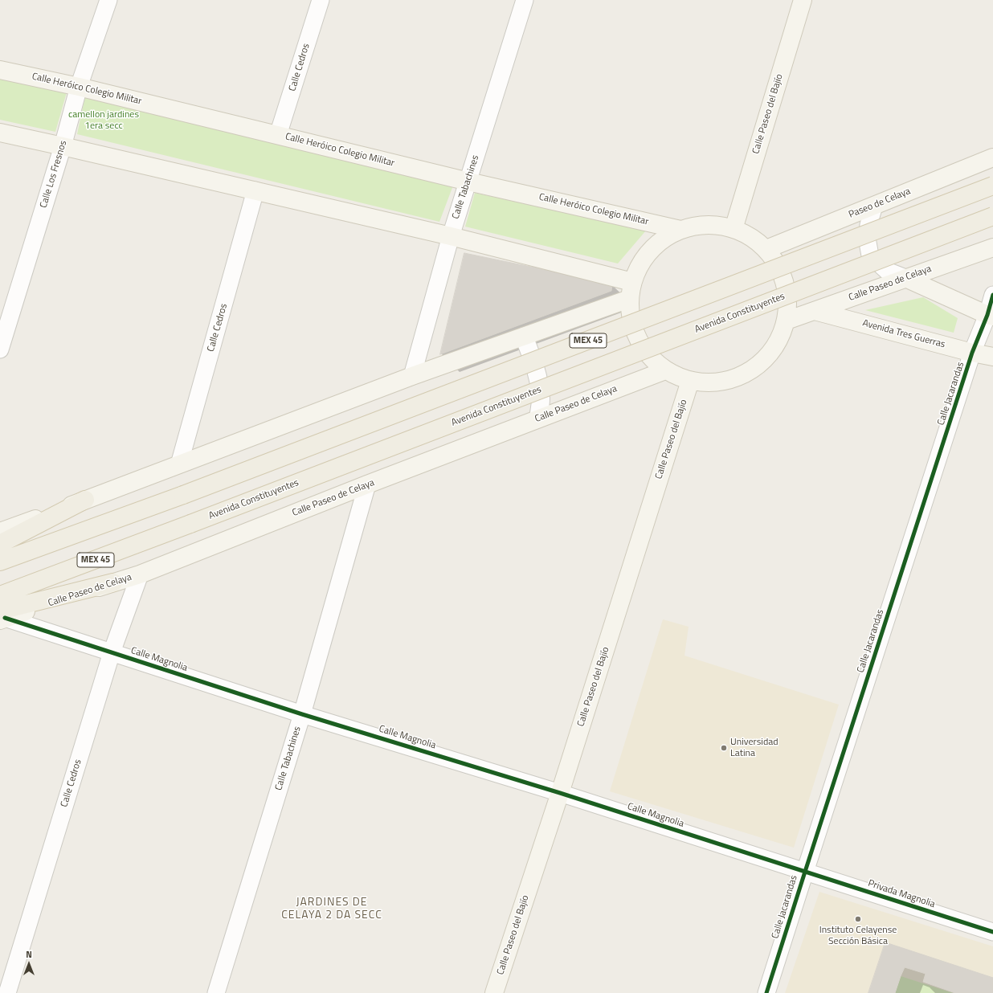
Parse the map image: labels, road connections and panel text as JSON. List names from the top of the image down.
{
  "streets": {
    "main road": [
      "Calle Heróico Colegio Militar",
      "Calle Paseo del Bajío",
      "Paseo de Celaya",
      "Calle Paseo de Celaya",
      "Avenida Constituyentes",
      "Avenida Tres Guerras",
      "MEX 45"
    ],
    "street": [
      "Calle Cedros",
      "Calle Los Fresnos",
      "Calle Tabachines",
      "Calle Jacarandas",
      "Calle Magnolia",
      "Privada Magnolia"
    ]
  },
  "crossings": [
    ["Calle Cedros", "Calle Heróico Colegio Militar"],
    ["Calle Cedros", "Calle Paseo de Celaya"],
    ["Calle Cedros", "Calle Magnolia"],
    ["Calle Heróico Colegio Militar", "Calle Los Fresnos"],
    ["Calle Heróico Colegio Militar", "Calle Tabachines"],
    ["Calle Paseo del Bajío", "Calle Magnolia"],
    ["Calle Tabachines", "Calle Paseo de Celaya"],
    ["Calle Tabachines", "Calle Magnolia"],
    ["Calle Paseo de Celaya", "Avenida Tres Guerras"],
    ["Calle Paseo de Celaya", "Calle Magnolia"],
    ["Avenida Tres Guerras", "Calle Jacarandas"],
    ["Calle Jacarandas", "Calle Magnolia"],
    ["Calle Jacarandas", "Privada Magnolia"],
    ["Calle Magnolia", "Privada Magnolia"]
  ],
  "districts": ["JARDINES DE CELAYA 2 DA SECC"],
  "parks": ["camellon jardines 1era secc"],
  "places": ["Universidad Latina", "Instituto Celayense Sección Básica"],
  "north": "top"
}
